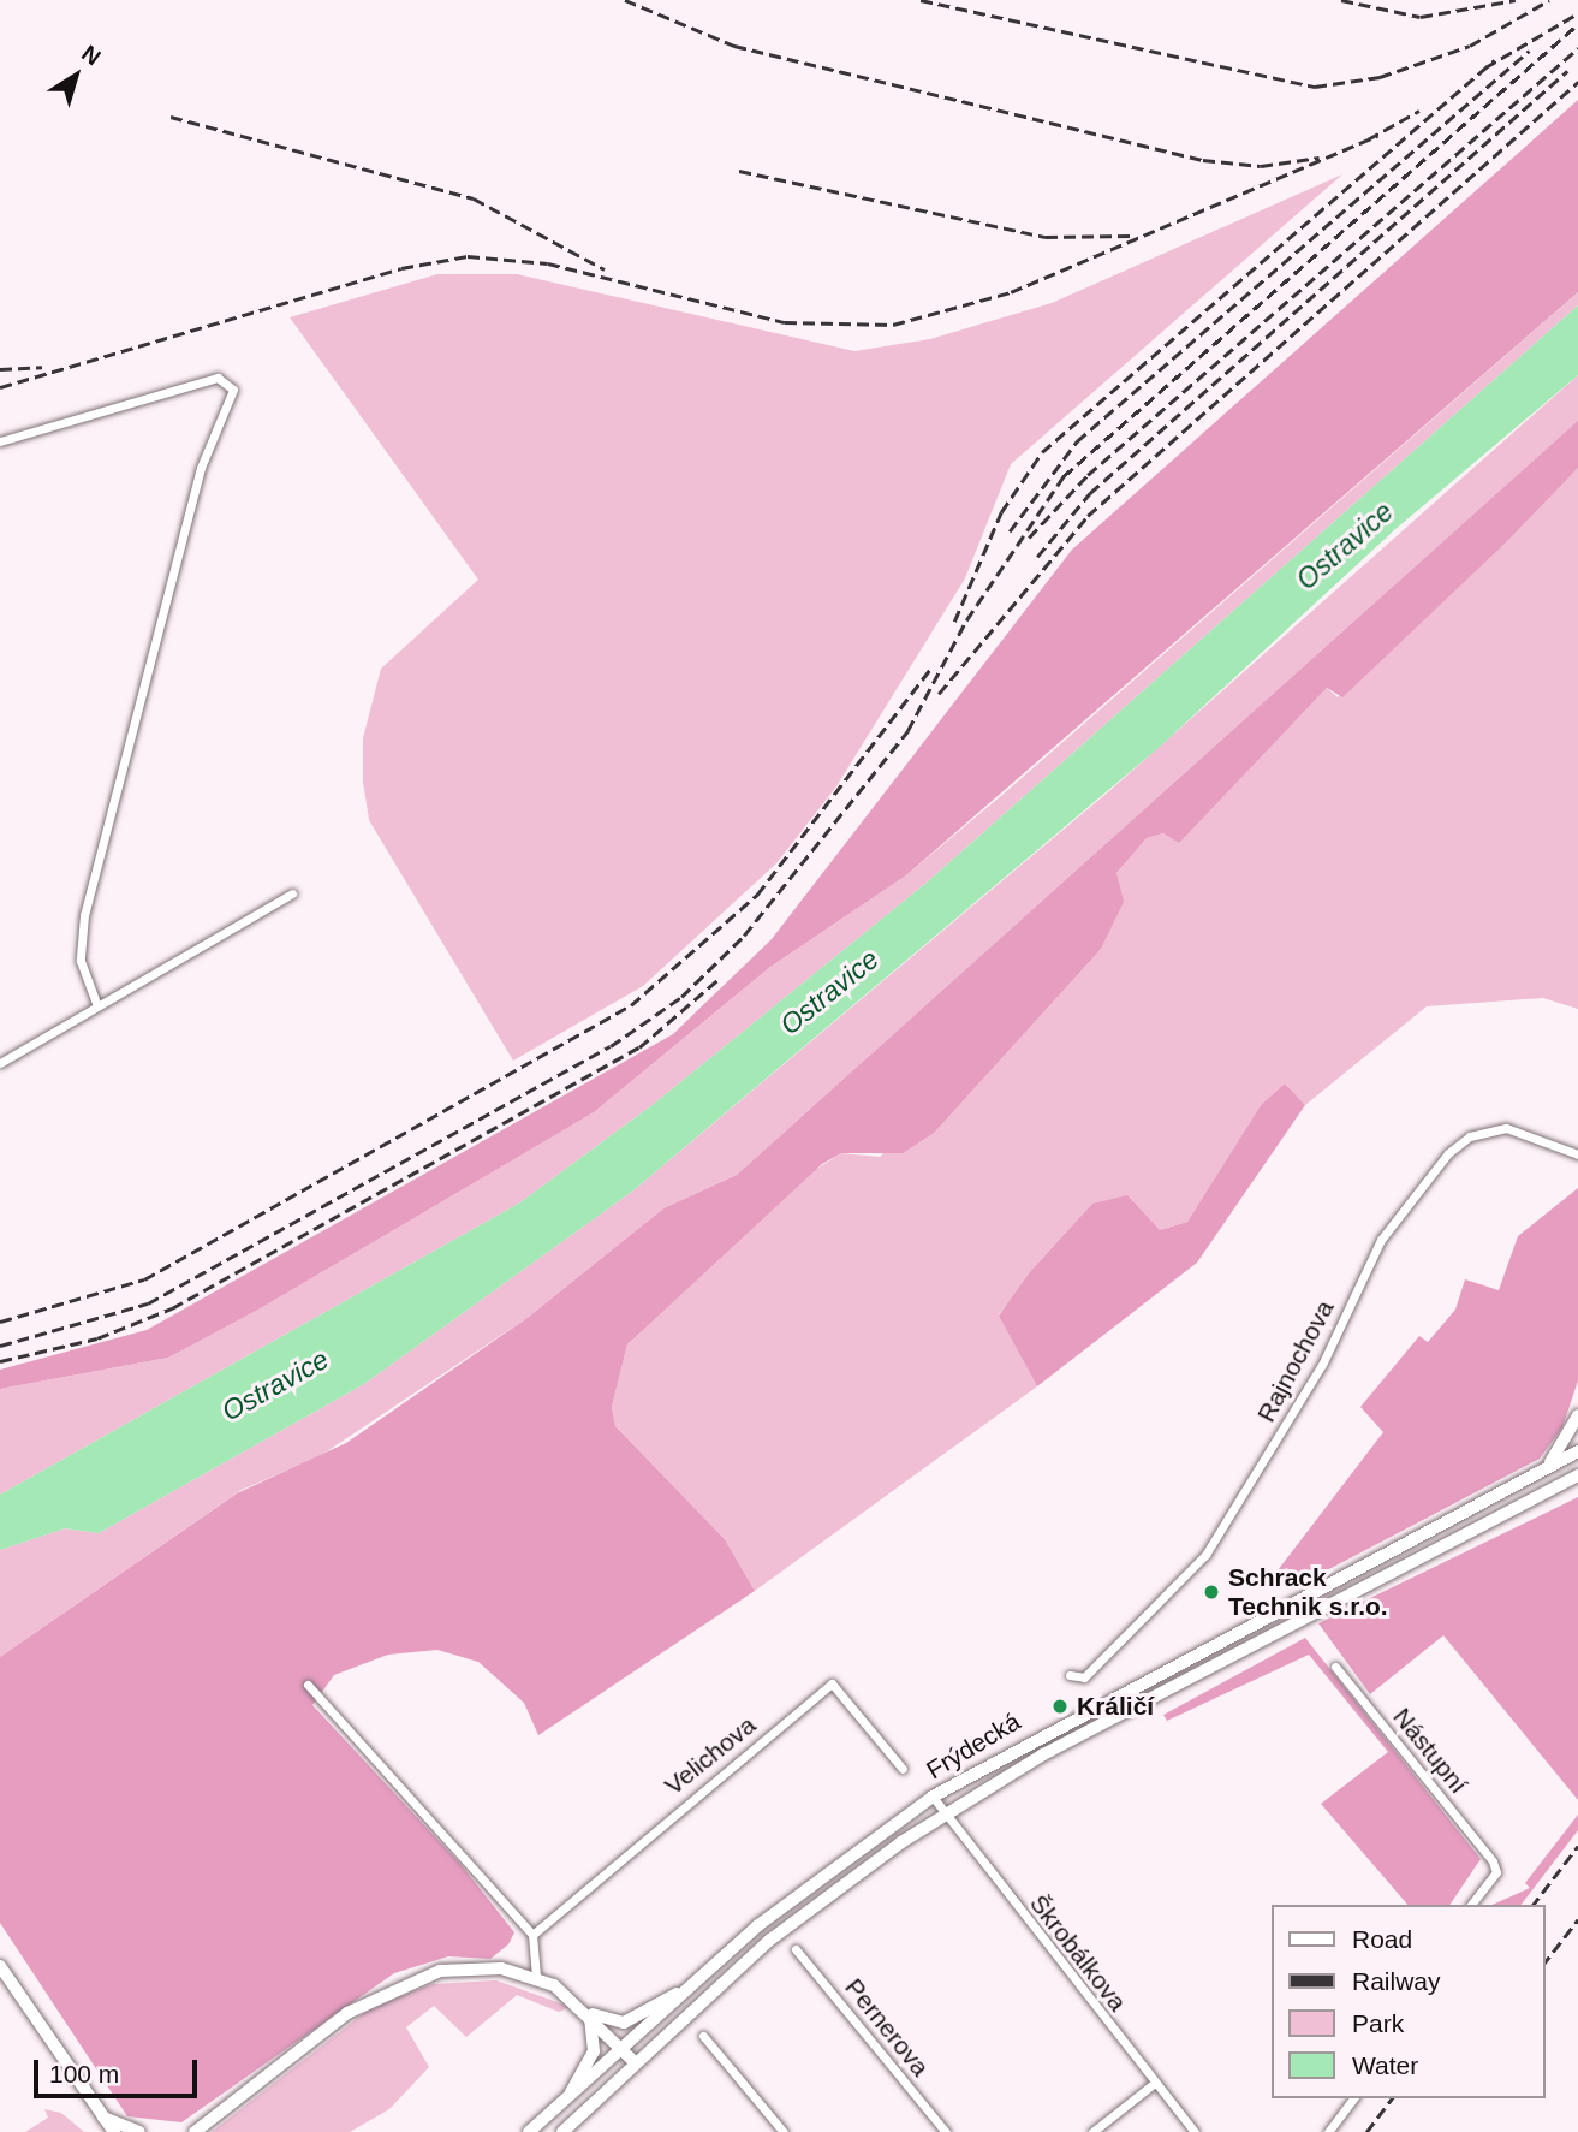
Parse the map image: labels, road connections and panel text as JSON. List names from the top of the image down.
{
  "streets": {
    "main road": ["Frýdecká"],
    "street": [
      "Rajnochova",
      "Nástupní",
      "Velichova",
      "Škrobálkova",
      "Pernerova"
    ]
  },
  "crossings": [
    ["Frýdecká", "Škrobálkova"]
  ],
  "water": ["Ostravice"],
  "places": ["Schrack Technik s.r.o.", "Králičí"],
  "legend": [
    "Road",
    "Railway",
    "Park",
    "Water"
  ],
  "scale_bar": "100 m",
  "north": "top right"
}
